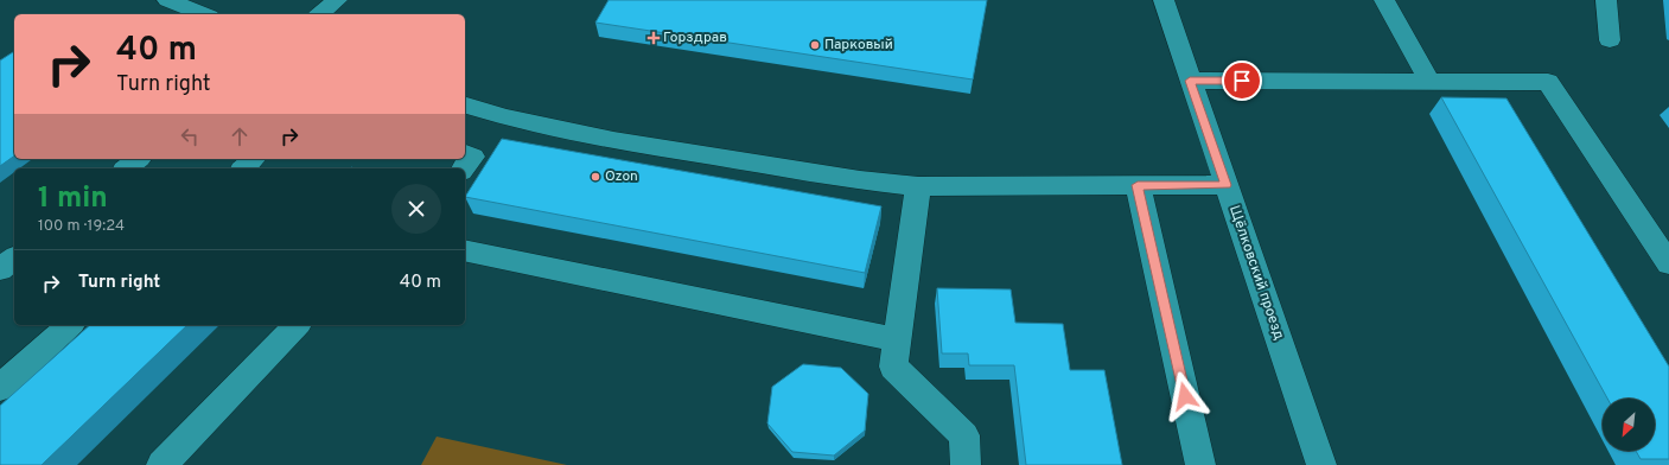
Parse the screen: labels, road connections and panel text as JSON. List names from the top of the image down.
{
  "streets": {
    "street": ["Щёлковский проезд"]
  },
  "places": {
    "health": ["Горздрав"],
    "other": ["Парковый", "Ozon"]
  },
  "north": "bottom left",
  "page": {
    "turn": ["40 m", "Turn right"],
    "heading": ["1 min", "100 m · 19:24"],
    "list": [
      {
        "name": "Turn right",
        "value": "40 m"
      }
    ]
  }
}
